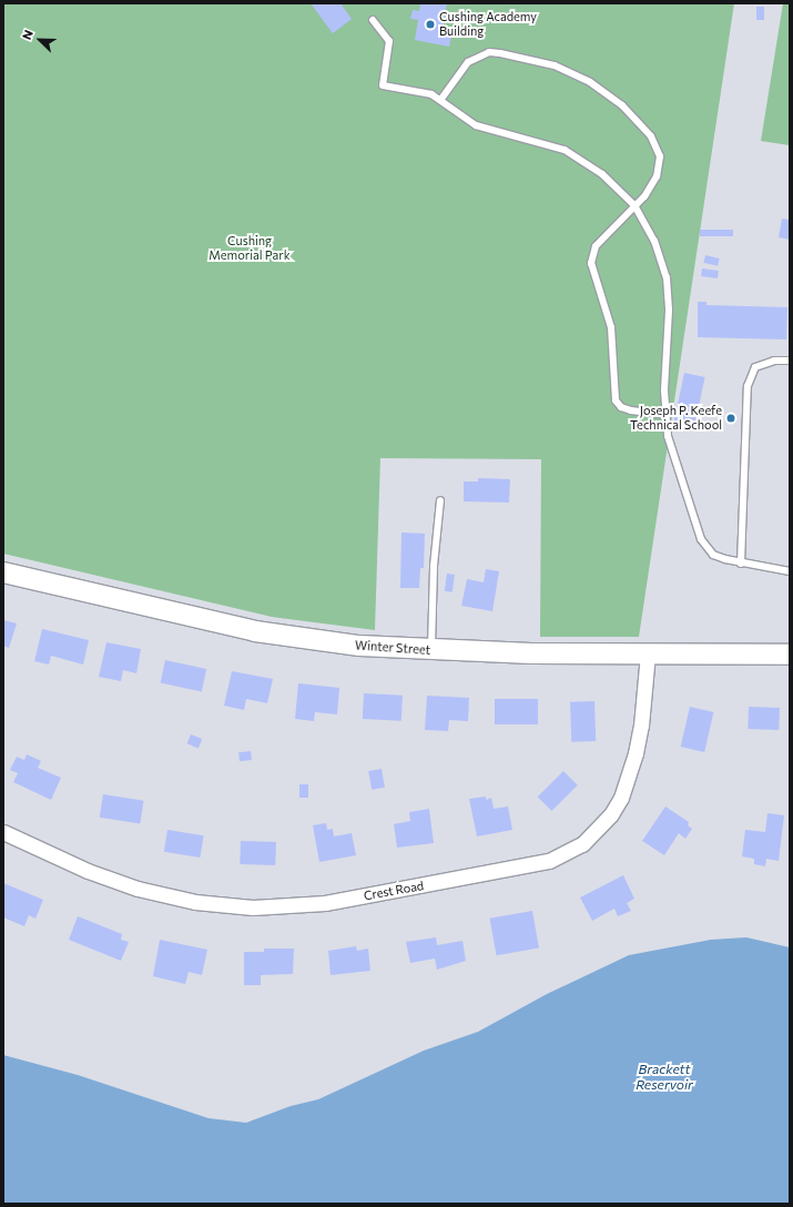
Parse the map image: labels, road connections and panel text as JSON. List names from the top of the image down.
{
  "streets": {
    "main road": ["Winter Street"],
    "street": ["Crest Road"]
  },
  "crossings": [
    ["Winter Street", "Crest Road"]
  ],
  "water": ["Brackett Reservoir"],
  "parks": ["Cushing Memorial Park"],
  "places": ["Cushing Academy Building", "Joseph P. Keefe Technical School"],
  "north": "top left"
}
